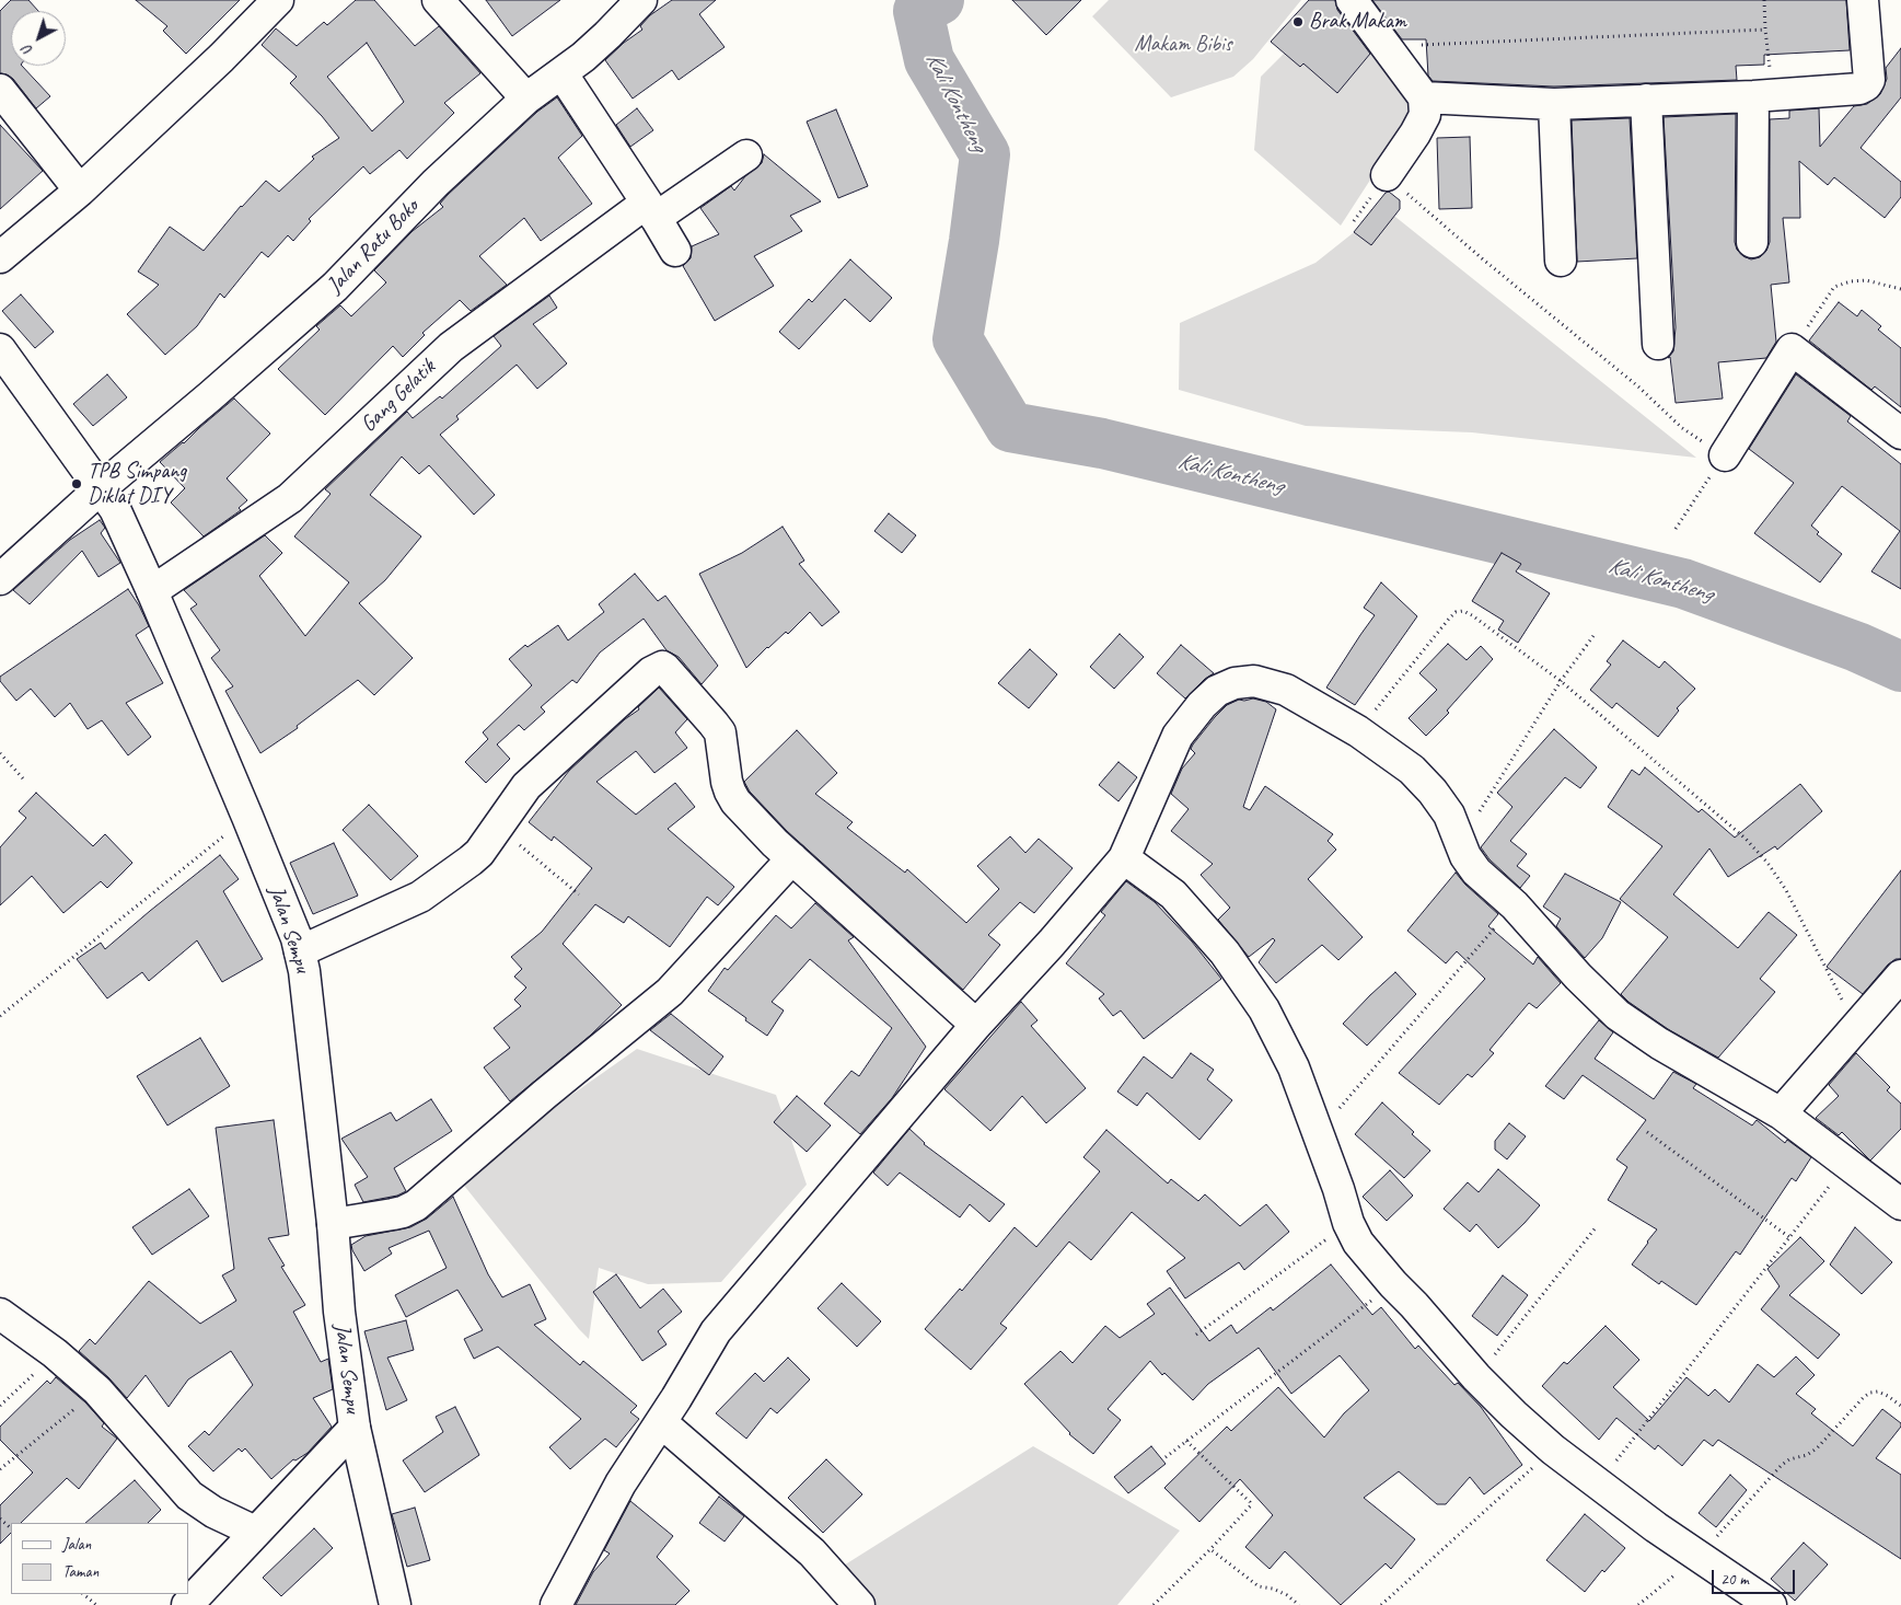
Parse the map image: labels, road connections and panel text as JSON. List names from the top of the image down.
{
  "streets": {
    "street": ["Jalan Ratu Boko", "Gang Gelatik", "Jalan Sempu"]
  },
  "crossings": [
    ["Jalan Ratu Boko", "Jalan Sempu"],
    ["Gang Gelatik", "Jalan Sempu"]
  ],
  "water": ["Kali Kontheng"],
  "parks": ["Makam Bibis"],
  "places": ["Brak Makam", "TPB Simpang Diklat DIY"],
  "legend": ["Jalan", "Taman"],
  "scale_bar": "20 m",
  "north": "bottom left"
}
